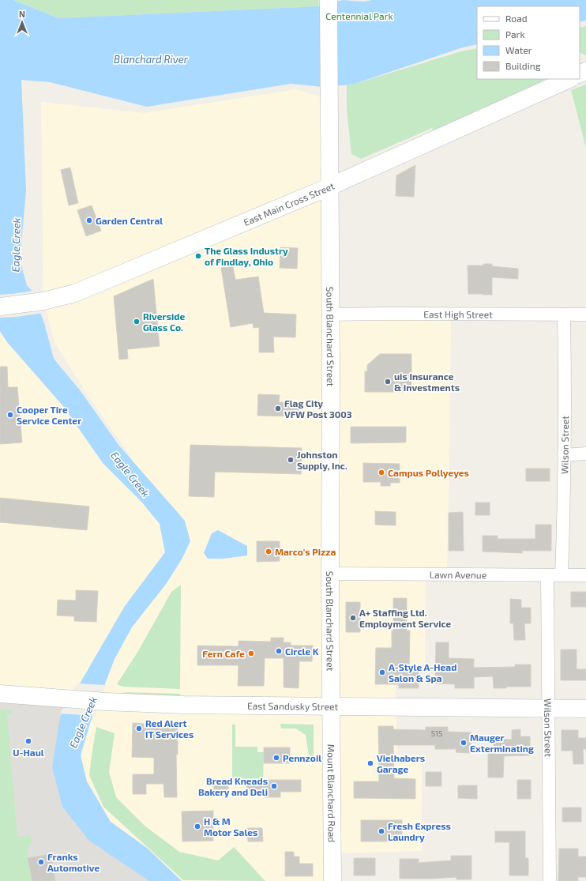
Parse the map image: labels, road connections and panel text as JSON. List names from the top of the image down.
{
  "streets": {
    "main road": [
      "East Main Cross Street",
      "South Blanchard Street",
      "East Sandusky Street",
      "Mount Blanchard Road"
    ],
    "street": ["East High Street", "Wilson Street", "Lawn Avenue"]
  },
  "crossings": [
    ["East Main Cross Street", "South Blanchard Street"],
    ["East High Street", "South Blanchard Street"],
    ["East High Street", "Wilson Street"],
    ["South Blanchard Street", "Lawn Avenue"],
    ["South Blanchard Street", "East Sandusky Street"],
    ["South Blanchard Street", "Mount Blanchard Road"],
    ["Wilson Street", "Lawn Avenue"],
    ["Wilson Street", "East Sandusky Street"],
    ["East Sandusky Street", "Mount Blanchard Road"]
  ],
  "water": ["Blanchard River", "Eagle Creek"],
  "parks": ["Centennial Park"],
  "places": [
    "Garden Central",
    "The Glass Industry of Findlay, Ohio",
    "Riverside Glass Co.",
    "uis Insurance & Investments",
    "Flag City VFW Post 3003",
    "Cooper Tire Service Center",
    "Johnston Supply, Inc.",
    "Campus Pollyeyes",
    "Marco's Pizza",
    "A+ Staffing Ltd. Employment Service",
    "Circle K",
    "Fern Cafe",
    "A-Style A-Head Salon & Spa",
    "Red Alert IT Services",
    "U-Haul",
    "Mauger Exterminating",
    "Pennzoil",
    "Vielhabers Garage",
    "Bread Kneads Bakery and Deli",
    "H & M Motor Sales",
    "Fresh Express Laundry",
    "Franks Automotive"
  ],
  "house_numbers": ["515"],
  "legend": [
    "Road",
    "Park",
    "Water",
    "Building"
  ],
  "north": "top"
}
